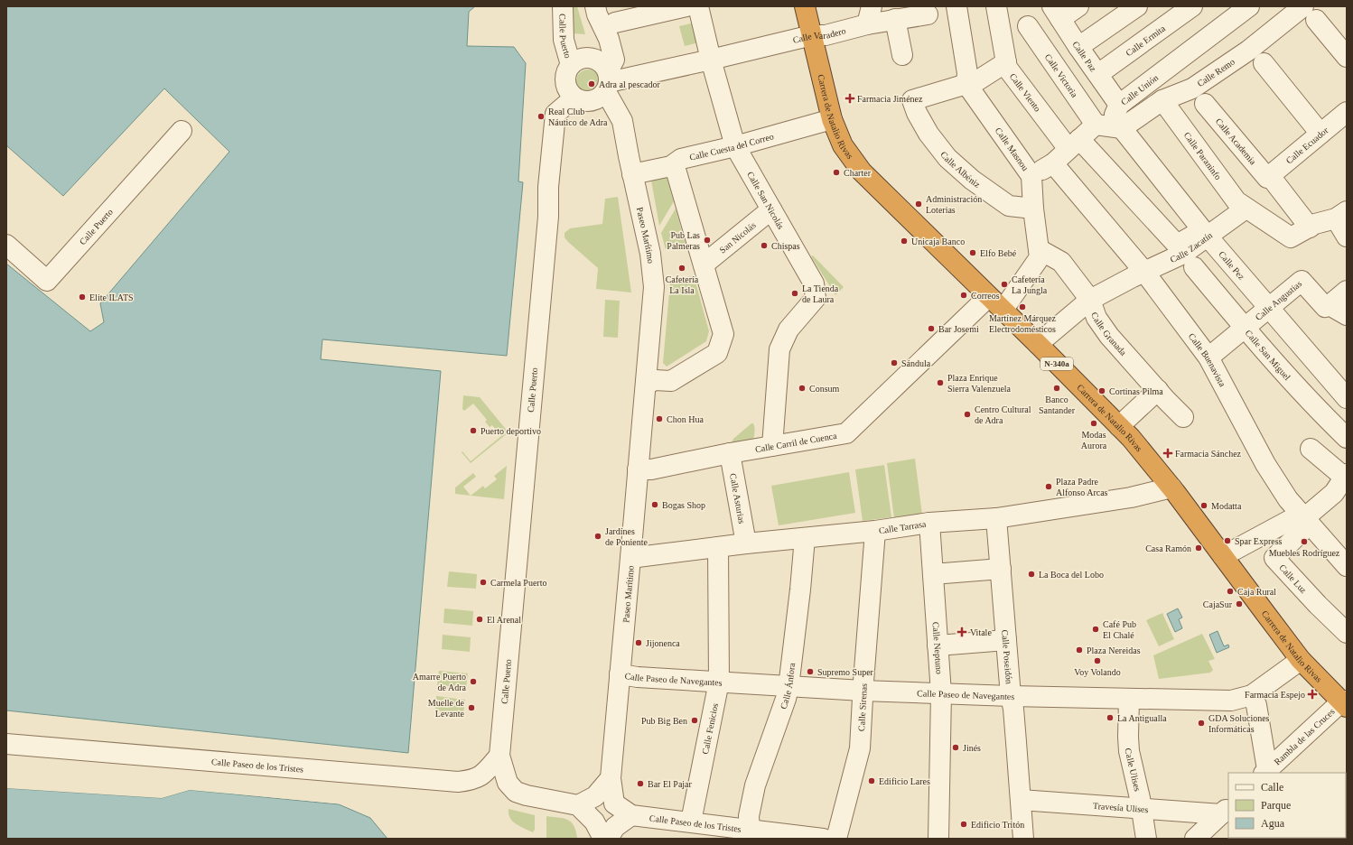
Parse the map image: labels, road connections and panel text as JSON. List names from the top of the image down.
{
  "streets": {
    "highway": ["Carrera de Natalio Rivas", "N-340a"],
    "street": [
      "Calle Varadero",
      "Calle Puerto",
      "Calle Ermita",
      "Calle Paz",
      "Calle Remo",
      "Calle Victoria",
      "Calle Unión",
      "Calle Viento",
      "Calle Academia",
      "Calle Ecuador",
      "Calle Cuesta del Correo",
      "Calle Masnou",
      "Calle Paraninfo",
      "Calle Albéniz",
      "Calle San Nicolás",
      "Paseo Marítimo",
      "San Nicolás",
      "Calle Zacatín",
      "Calle Pez",
      "Calle Angustias",
      "Calle Granada",
      "Calle San Miguel",
      "Calle Buenavista",
      "Calle Carril de Cuenca",
      "Calle Asturias",
      "Calle Tarrasa",
      "Calle Luz",
      "Calle Neptuno",
      "Calle Poseidón",
      "Calle Paseo de Navegantes",
      "Calle Ánfora",
      "Calle Sirenas",
      "Calle Fenicios",
      "Rambla de las Cruces",
      "Calle Paseo de los Tristes",
      "Calle Ulises",
      "Travesía Ulises"
    ]
  },
  "crossings": [
    ["Calle Varadero", "Calle Puerto"],
    ["Calle Varadero", "Carrera de Natalio Rivas"],
    ["Calle Varadero", "Calle San Nicolás"],
    ["Calle Varadero", "Paseo Marítimo"],
    ["Calle Puerto", "Paseo Marítimo"],
    ["Calle Puerto", "Calle Paseo de los Tristes"],
    ["Calle Ermita", "Calle Paz"],
    ["Calle Paz", "Calle Unión"],
    ["Calle Remo", "Calle Unión"],
    ["Calle Remo", "Calle Paraninfo"],
    ["Calle Remo", "Calle Pez"],
    ["Calle Unión", "Calle Pez"],
    ["Carrera de Natalio Rivas", "Calle Cuesta del Correo"],
    ["Carrera de Natalio Rivas", "Calle Masnou"],
    ["Carrera de Natalio Rivas", "Calle Zacatín"],
    ["Carrera de Natalio Rivas", "Calle Carril de Cuenca"],
    ["Carrera de Natalio Rivas", "Calle Tarrasa"],
    ["Carrera de Natalio Rivas", "Calle Paseo de Navegantes"],
    ["Carrera de Natalio Rivas", "Rambla de las Cruces"],
    ["Calle Academia", "Calle Ecuador"],
    ["Calle Cuesta del Correo", "Calle San Nicolás"],
    ["Calle Cuesta del Correo", "Paseo Marítimo"],
    ["Calle Masnou", "Calle Albéniz"],
    ["Calle Masnou", "Calle Granada"],
    ["Calle Paraninfo", "Calle Zacatín"],
    ["Calle San Nicolás", "San Nicolás"],
    ["Calle San Nicolás", "Calle Carril de Cuenca"],
    ["Paseo Marítimo", "Calle Carril de Cuenca"],
    ["Paseo Marítimo", "Calle Tarrasa"],
    ["Paseo Marítimo", "Calle Paseo de Navegantes"],
    ["Paseo Marítimo", "Calle Paseo de los Tristes"],
    ["Calle Zacatín", "Calle Pez"],
    ["Calle Zacatín", "Calle Granada"],
    ["Calle Zacatín", "Calle Buenavista"],
    ["Calle Pez", "Calle Angustias"],
    ["Calle Angustias", "Calle San Miguel"],
    ["Calle Angustias", "Calle Buenavista"],
    ["Calle Buenavista", "Calle Luz"],
    ["Calle Carril de Cuenca", "Calle Asturias"],
    ["Calle Asturias", "Calle Tarrasa"],
    ["Calle Tarrasa", "Calle Neptuno"],
    ["Calle Tarrasa", "Calle Poseidón"],
    ["Calle Tarrasa", "Calle Ánfora"],
    ["Calle Tarrasa", "Calle Sirenas"],
    ["Calle Tarrasa", "Calle Fenicios"],
    ["Calle Neptuno", "Calle Paseo de Navegantes"],
    ["Calle Poseidón", "Calle Paseo de Navegantes"],
    ["Calle Poseidón", "Travesía Ulises"],
    ["Calle Paseo de Navegantes", "Calle Ánfora"],
    ["Calle Paseo de Navegantes", "Calle Sirenas"],
    ["Calle Paseo de Navegantes", "Calle Fenicios"],
    ["Calle Paseo de Navegantes", "Calle Ulises"],
    ["Calle Ánfora", "Calle Paseo de los Tristes"],
    ["Calle Fenicios", "Calle Paseo de los Tristes"],
    ["Calle Ulises", "Travesía Ulises"]
  ],
  "places": {
    "other": [
      "Adra al pescador",
      "Real Club Náutico de Adra",
      "Charter",
      "Administración Loterias",
      "Pub Las Palmeras",
      "Unicaja Banco",
      "Chispas",
      "Elfo Bebé",
      "Cafetería La Isla",
      "Cafetería La Jungla",
      "La Tienda de Laura",
      "Correos",
      "Elite ILATS",
      "Martínez Márquez Electrodomésticos",
      "Bar Josemi",
      "Sándula",
      "Plaza Enrique Sierra Valenzuela",
      "Consum",
      "Banco Santander",
      "Cortinas Pilma",
      "Centro Cultural de Adra",
      "Chon Hua",
      "Modas Aurora",
      "Puerto deportivo",
      "Plaza Padre Alfonso Arcas",
      "Bogas Shop",
      "Modatta",
      "Jardínes de Poniente",
      "Spar Express",
      "Muebles Rodríguez",
      "Casa Ramón",
      "La Boca del Lobo",
      "Carmela Puerto",
      "Caja Rural",
      "CajaSur",
      "El Arenal",
      "Café Pub El Chalé",
      "Jijonenca",
      "Plaza Nereidas",
      "Voy Volando",
      "Supremo Super",
      "Amarre Puerto de Adra",
      "Muelle de Levante",
      "La Antigualla",
      "Pub Big Ben",
      "GDA Soluciones Informáticas",
      "Jinés",
      "Edificio Lares",
      "Bar El Pajar",
      "Edificio Tritón"
    ],
    "health": [
      "Farmacia Jiménez",
      "Farmacia Sánchez",
      "Vitale",
      "Farmacia Espejo"
    ]
  },
  "legend": ["Calle", "Parque", "Agua"]
}
